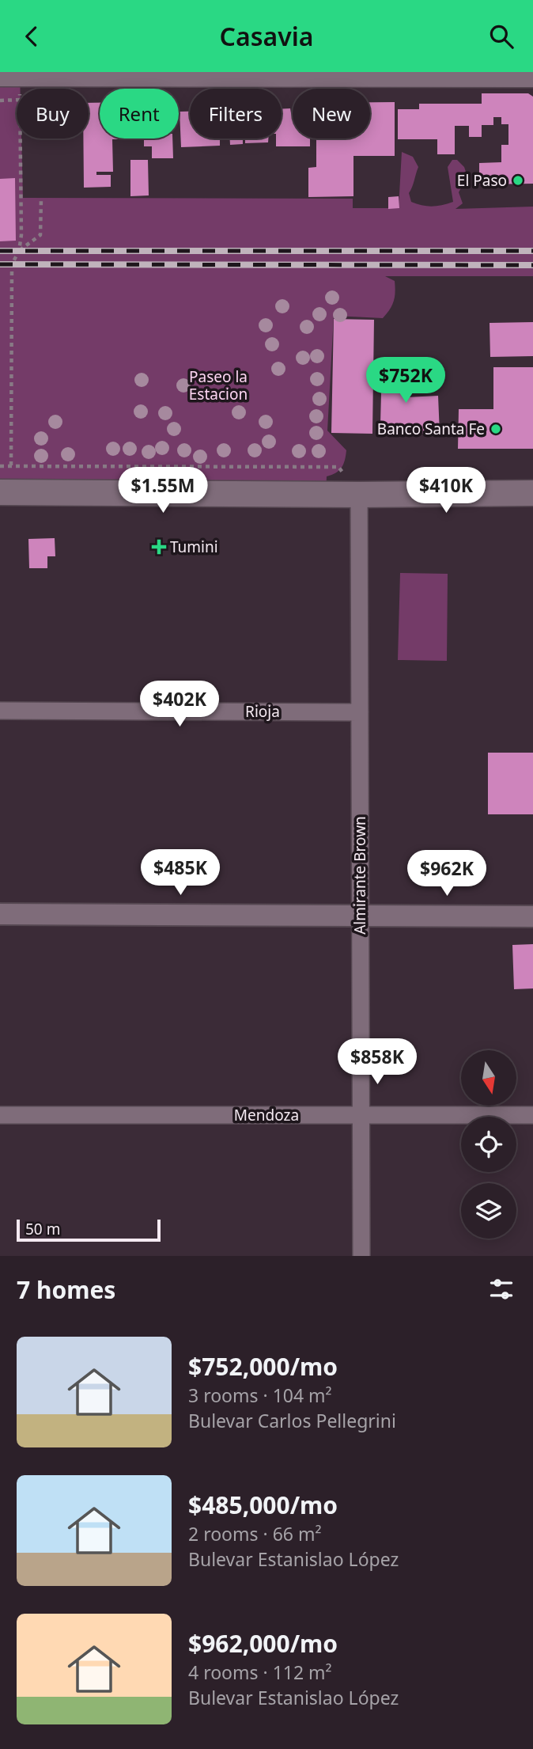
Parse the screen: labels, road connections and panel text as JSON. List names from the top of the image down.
{
  "streets": {
    "street": ["Rioja", "Almirante Brown", "Mendoza"]
  },
  "crossings": [
    ["Rioja", "Almirante Brown"],
    ["Almirante Brown", "Mendoza"]
  ],
  "parks": ["Paseo la Estacion"],
  "places": {
    "other": ["El Paso", "Banco Santa Fe"],
    "health": ["Tumini"]
  },
  "scale_bar": "50 m",
  "north": "bottom",
  "page": {
    "header": "Casavia",
    "chip": [
      "Buy",
      "Rent",
      "Filters",
      "New"
    ],
    "price": [
      "$752K",
      "$1.55M",
      "$410K",
      "$402K",
      "$485K",
      "$962K",
      "$858K"
    ],
    "scale": "50 m",
    "heading": "7 homes",
    "list": [
      {
        "name": "$752,000/mo",
        "note": "3 rooms · 104 m² · Bulevar Carlos Pellegrini"
      },
      {
        "name": "$485,000/mo",
        "note": "2 rooms · 66 m² · Bulevar Estanislao López"
      },
      {
        "name": "$962,000/mo",
        "note": "4 rooms · 112 m² · Bulevar Estanislao López"
      }
    ]
  }
}
